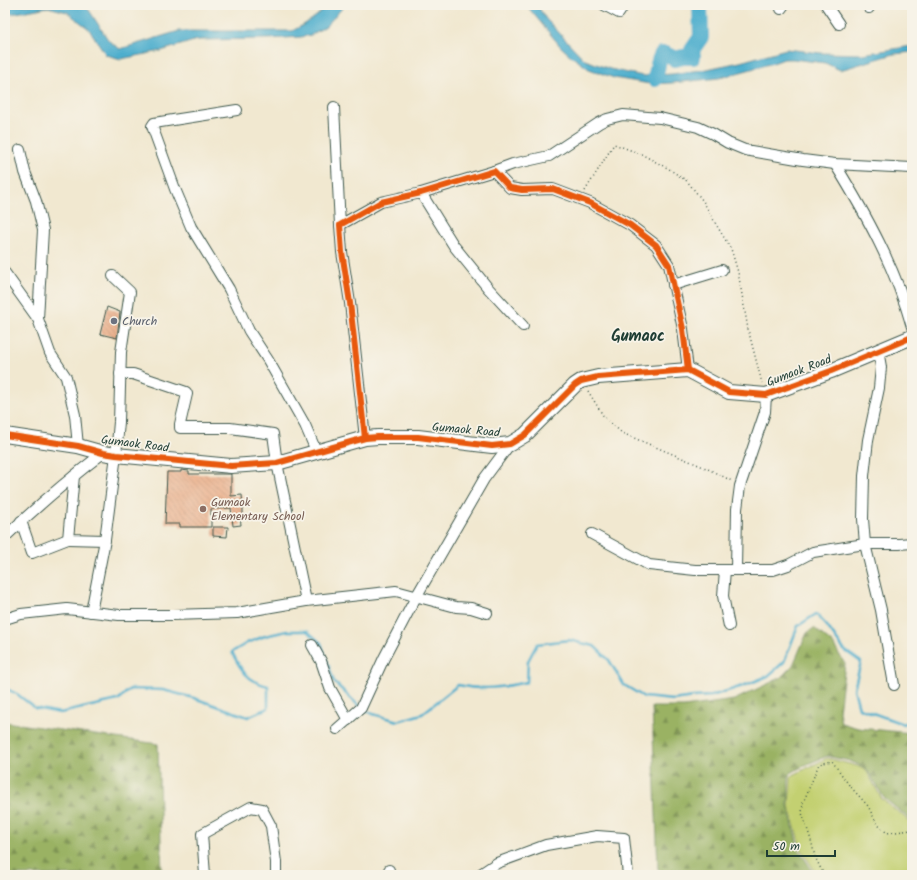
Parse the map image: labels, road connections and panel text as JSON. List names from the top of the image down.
{
  "streets": {
    "street": ["Gumaok Road"]
  },
  "districts": ["Gumaoc"],
  "places": ["Church", "Gumaok Elementary School"],
  "scale_bar": "50 m"
}
